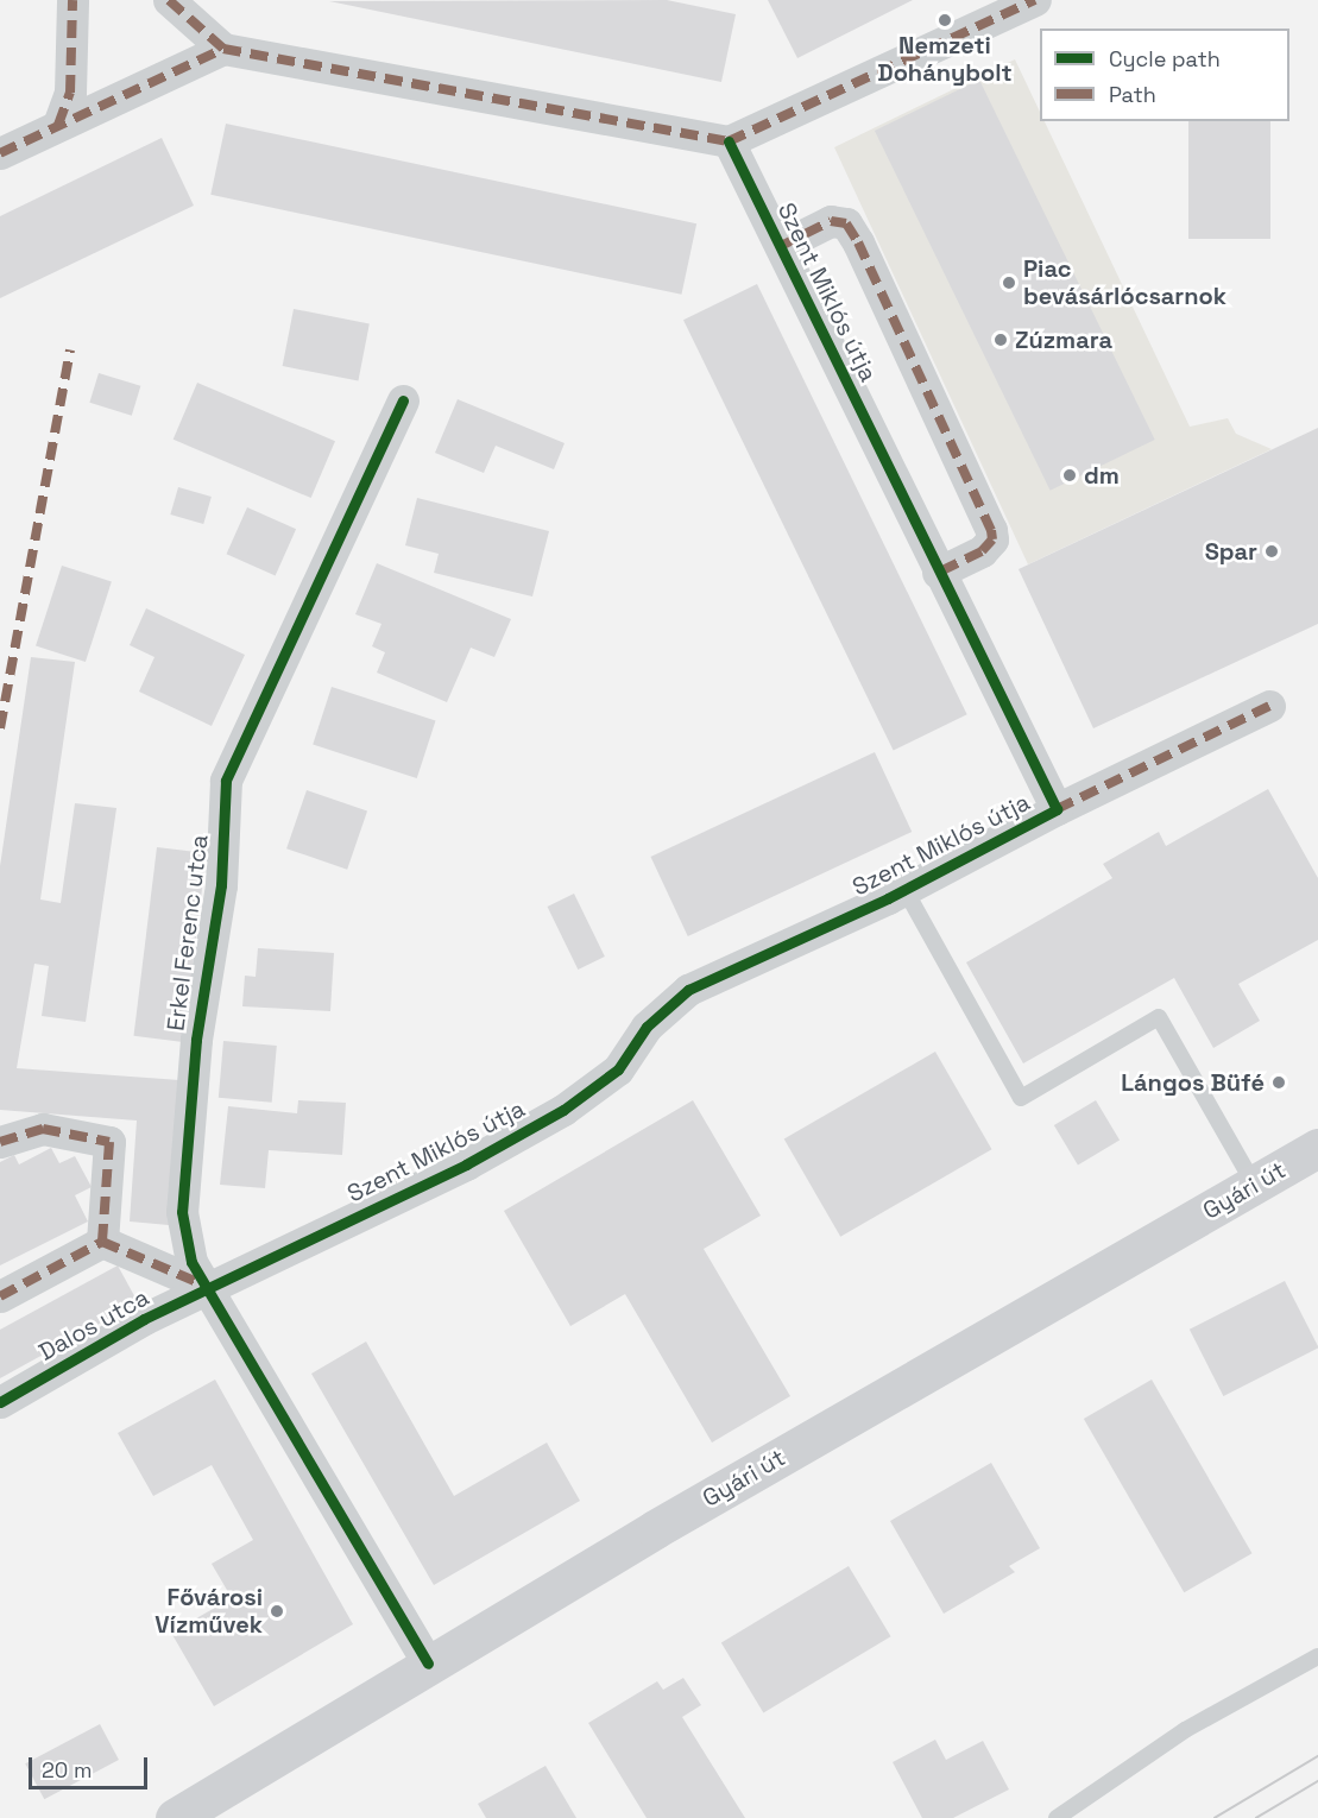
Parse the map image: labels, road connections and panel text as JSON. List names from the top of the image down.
{
  "streets": {
    "street": [
      "Szent Miklós útja",
      "Erkel Ferenc utca",
      "Gyári út",
      "Dalos utca"
    ]
  },
  "crossings": [
    ["Szent Miklós útja", "Erkel Ferenc utca"],
    ["Szent Miklós útja", "Dalos utca"],
    ["Erkel Ferenc utca", "Gyári út"],
    ["Erkel Ferenc utca", "Dalos utca"]
  ],
  "places": [
    "Nemzeti Dohánybolt",
    "Piac bevásárlócsarnok",
    "Zúzmara",
    "dm",
    "Spar",
    "Lángos Büfé",
    "Fővárosi Vízművek"
  ],
  "legend": ["Cycle path", "Path"],
  "scale_bar": "20 m"
}
